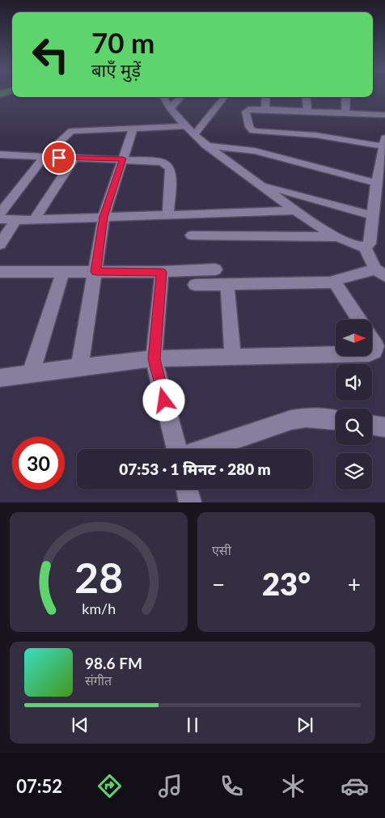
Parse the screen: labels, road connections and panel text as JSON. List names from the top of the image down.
{
  "north": "right",
  "page": {
    "turn": ["70 m", "बाएँ मुड़ें"],
    "limit": "30",
    "trip": "07:53 · 1 मिनट · 280 m",
    "tile": "एसी",
    "heat": ["−", "23°", "+"],
    "song": ["98.6 FM", "संगीत"],
    "tabs": "07:52",
    "gauge": ["28", "km/h"]
  }
}
